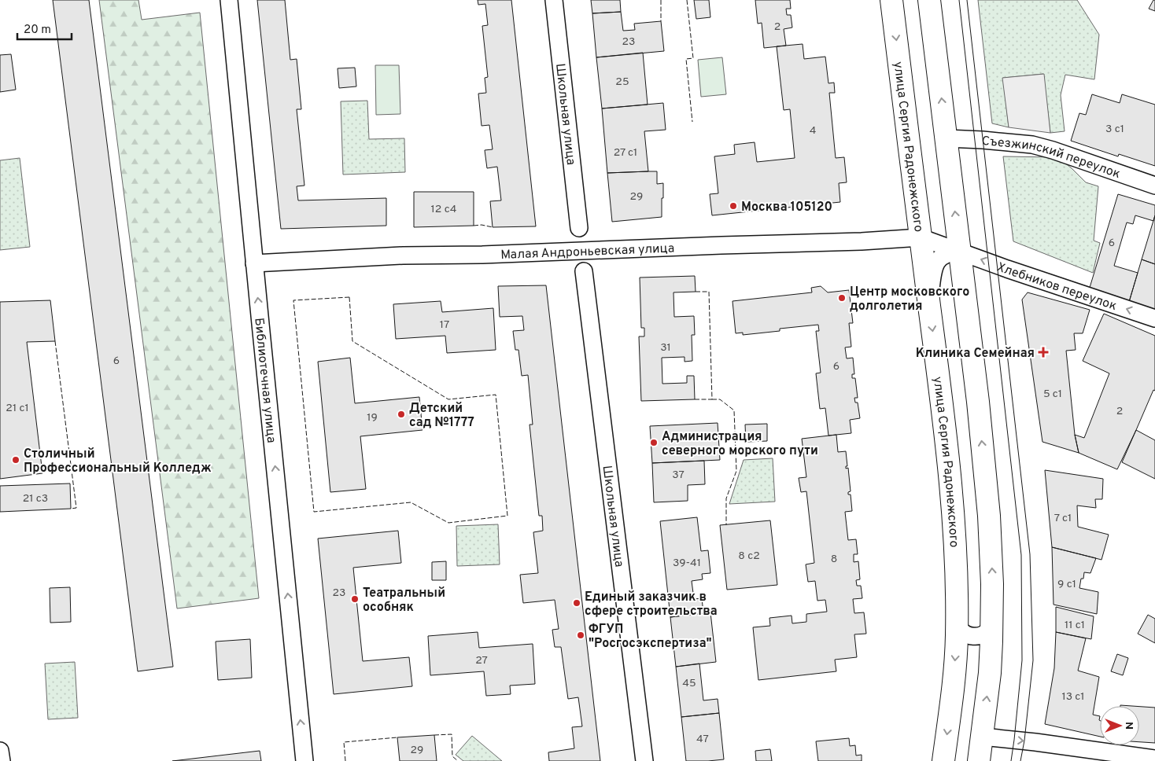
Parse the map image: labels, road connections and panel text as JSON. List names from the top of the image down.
{
  "streets": {
    "main road": ["улица Сергия Радонежского"],
    "street": [
      "Школьная улица",
      "Съезжинский переулок",
      "Малая Андроньевская улица",
      "Хлебников переулок",
      "Библиотечная улица"
    ]
  },
  "crossings": [
    ["улица Сергия Радонежского", "Малая Андроньевская улица"],
    ["улица Сергия Радонежского", "Хлебников переулок"],
    ["Малая Андроньевская улица", "Хлебников переулок"],
    ["Малая Андроньевская улица", "Библиотечная улица"]
  ],
  "one_way": ["Хлебников переулок", "Библиотечная улица"],
  "places": {
    "other": [
      "Москва 105120",
      "Центр московского долголетия",
      "Детский сад №1777",
      "Администрация северного морского пути",
      "Столичный Профессиональный Колледж",
      "Театральный особняк",
      "Единый заказчик в сфере строительства",
      "ФГУП \"Росгосэкспертиза\""
    ],
    "health": ["Клиника Семейная"]
  },
  "house_numbers": [
    "2",
    "23",
    "25",
    "3 с1",
    "4",
    "27 с1",
    "29",
    "12 с4",
    "6",
    "17",
    "31",
    "6",
    "6",
    "5 с1",
    "21 с1",
    "2",
    "19",
    "37",
    "21 с3",
    "7 с1",
    "8 с2",
    "8",
    "39-41",
    "9 с1",
    "23",
    "11 с1",
    "27",
    "45",
    "13 с1",
    "47",
    "29"
  ],
  "scale_bar": "20 m",
  "north": "right"
}
